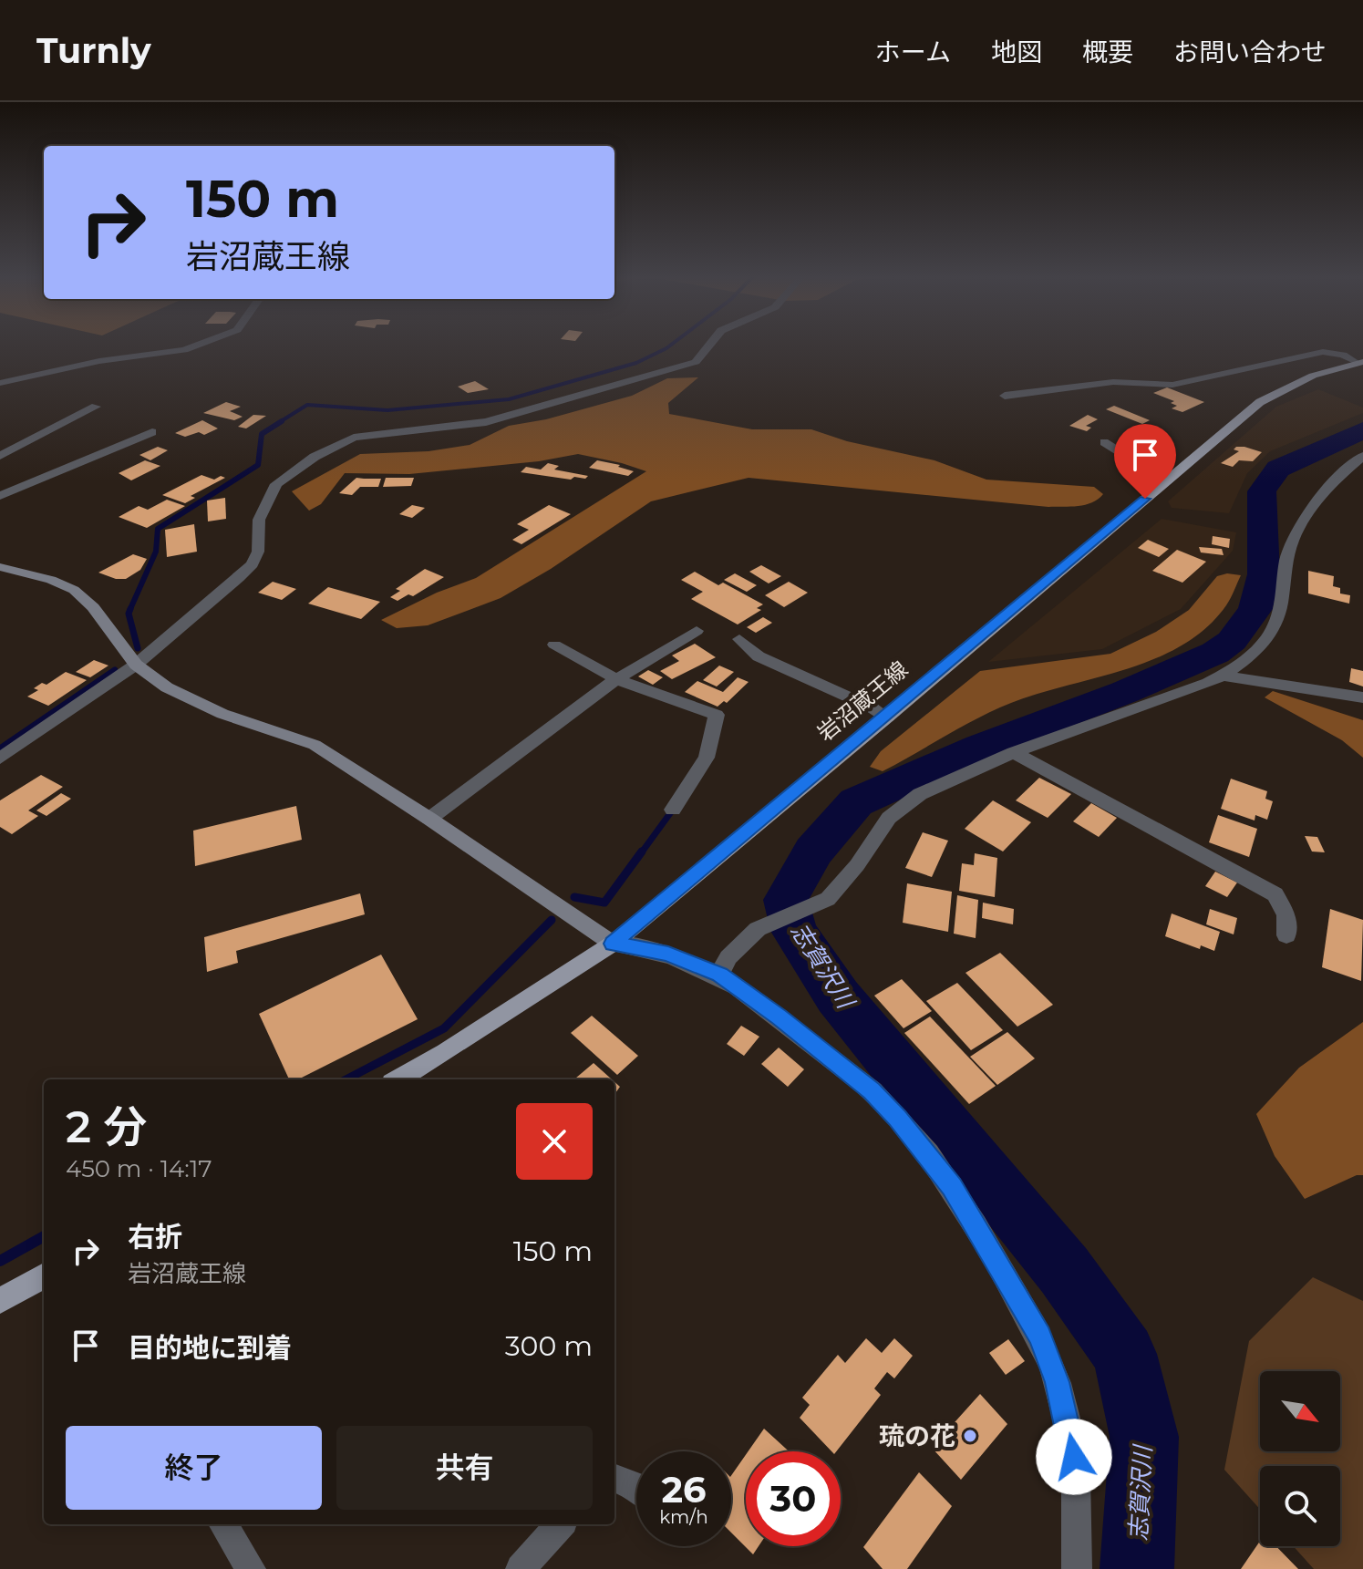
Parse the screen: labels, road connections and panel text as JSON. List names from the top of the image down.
{
  "streets": {
    "main road": ["岩沼蔵王線"]
  },
  "water": ["志賀沢川"],
  "places": ["琉の花"],
  "north": "bottom right",
  "page": {
    "header": "Turnly",
    "nav": [
      "ホーム",
      "地図",
      "概要",
      "お問い合わせ"
    ],
    "turn": ["150 m", "岩沼蔵王線"],
    "heading": ["2 分", "450 m · 14:17"],
    "list": [
      {
        "name": "右折",
        "note": "岩沼蔵王線",
        "value": "150 m"
      },
      {
        "name": "目的地に到着",
        "value": "300 m"
      }
    ],
    "buttons": ["終了", "共有"],
    "speed": "26 km/h",
    "limit": "30"
  }
}
